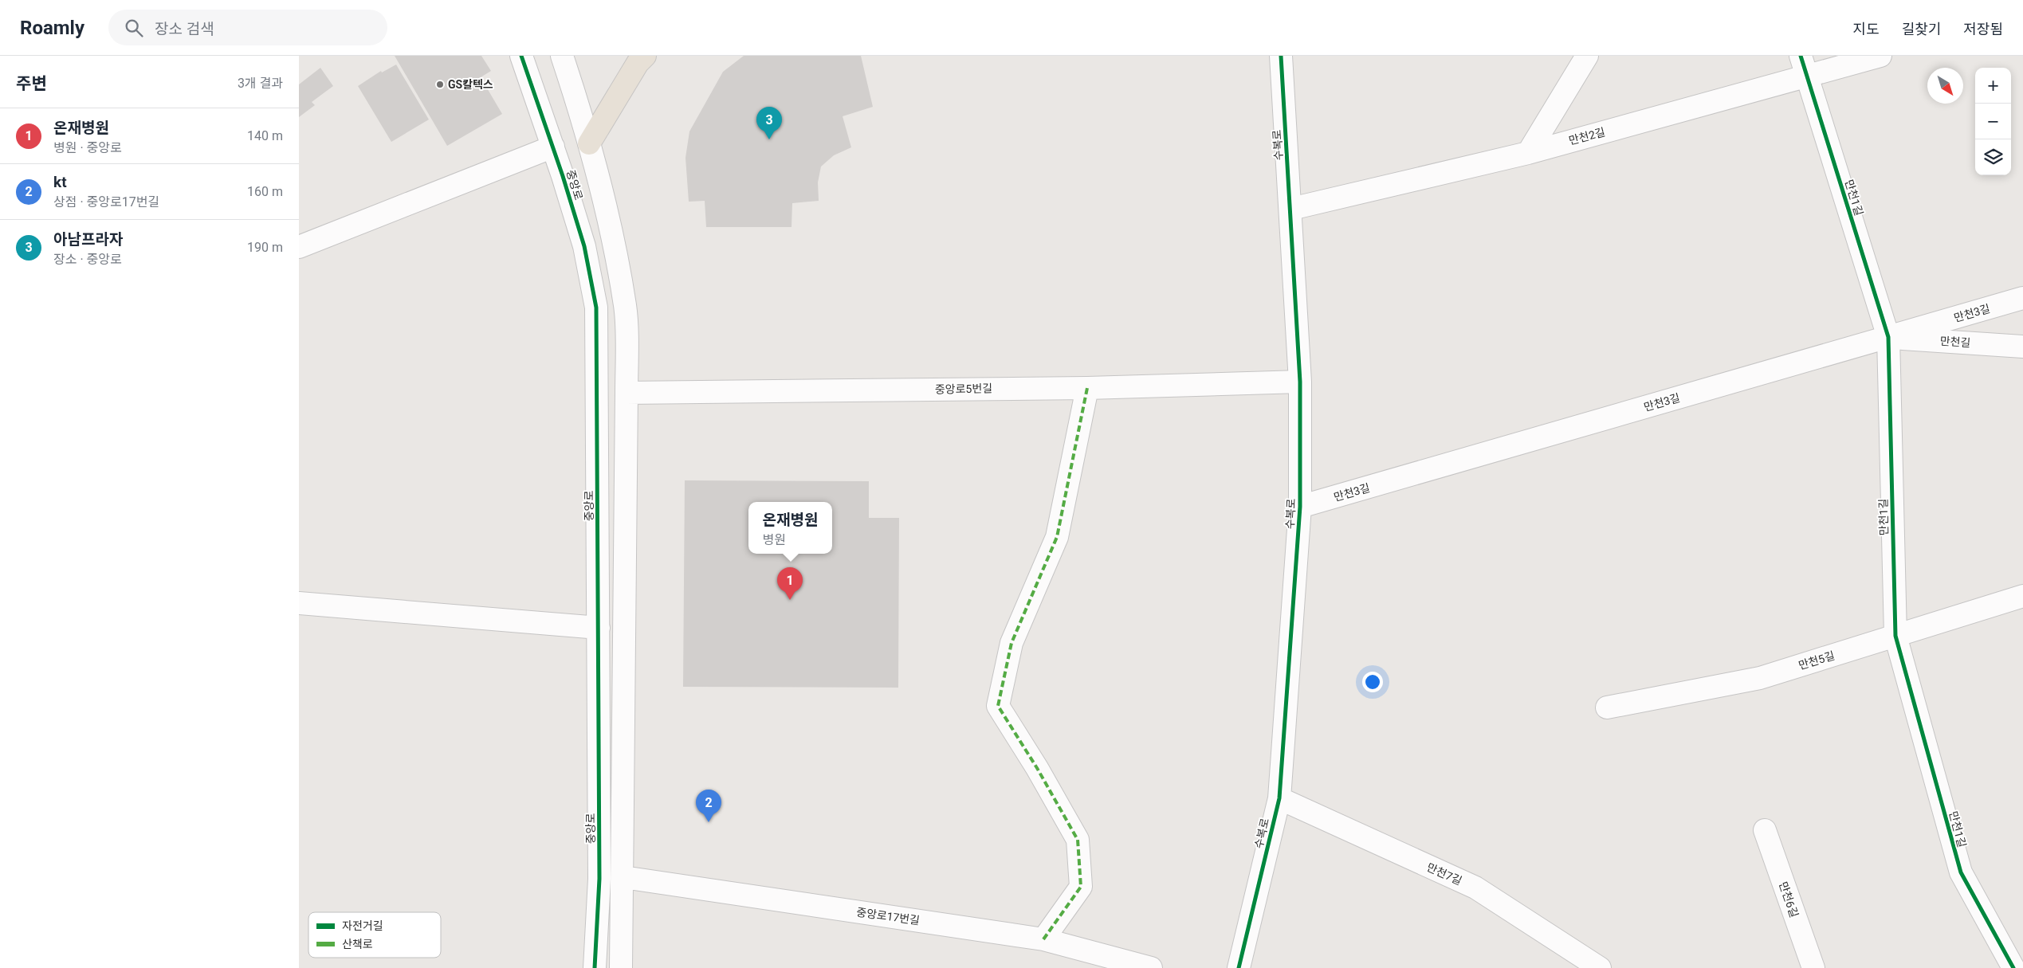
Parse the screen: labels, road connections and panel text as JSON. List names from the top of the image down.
{
  "streets": {
    "street": [
      "만천2길",
      "수복로",
      "중앙로",
      "만천1길",
      "만천3길",
      "만천길",
      "중앙로5번길",
      "만천5길",
      "만천7길",
      "만천6길",
      "중앙로17번길"
    ]
  },
  "crossings": [
    ["만천2길", "수복로"],
    ["만천2길", "만천1길"],
    ["수복로", "만천3길"],
    ["수복로", "중앙로5번길"],
    ["수복로", "만천7길"],
    ["만천1길", "만천3길"],
    ["만천1길", "만천길"],
    ["만천1길", "만천5길"],
    ["만천3길", "만천길"]
  ],
  "places": ["GS칼텍스"],
  "legend": ["자전거길", "산책로"],
  "north": "bottom right",
  "page": {
    "header": "Roamly",
    "search": "장소 검색",
    "nav": ["지도", "길찾기", "저장됨"],
    "heading": ["주변", "3개 결과"],
    "map_buttons": ["+", "−"],
    "pins": ["3", "1", "2"],
    "list": [
      {
        "mark": "1",
        "name": "온재병원",
        "note": "병원 · 중앙로",
        "value": "140 m"
      },
      {
        "mark": "2",
        "name": "kt",
        "note": "상점 · 중앙로17번길",
        "value": "160 m"
      },
      {
        "mark": "3",
        "name": "아남프라자",
        "note": "장소 · 중앙로",
        "value": "190 m"
      }
    ],
    "popup": ["온재병원", "병원"]
  }
}
